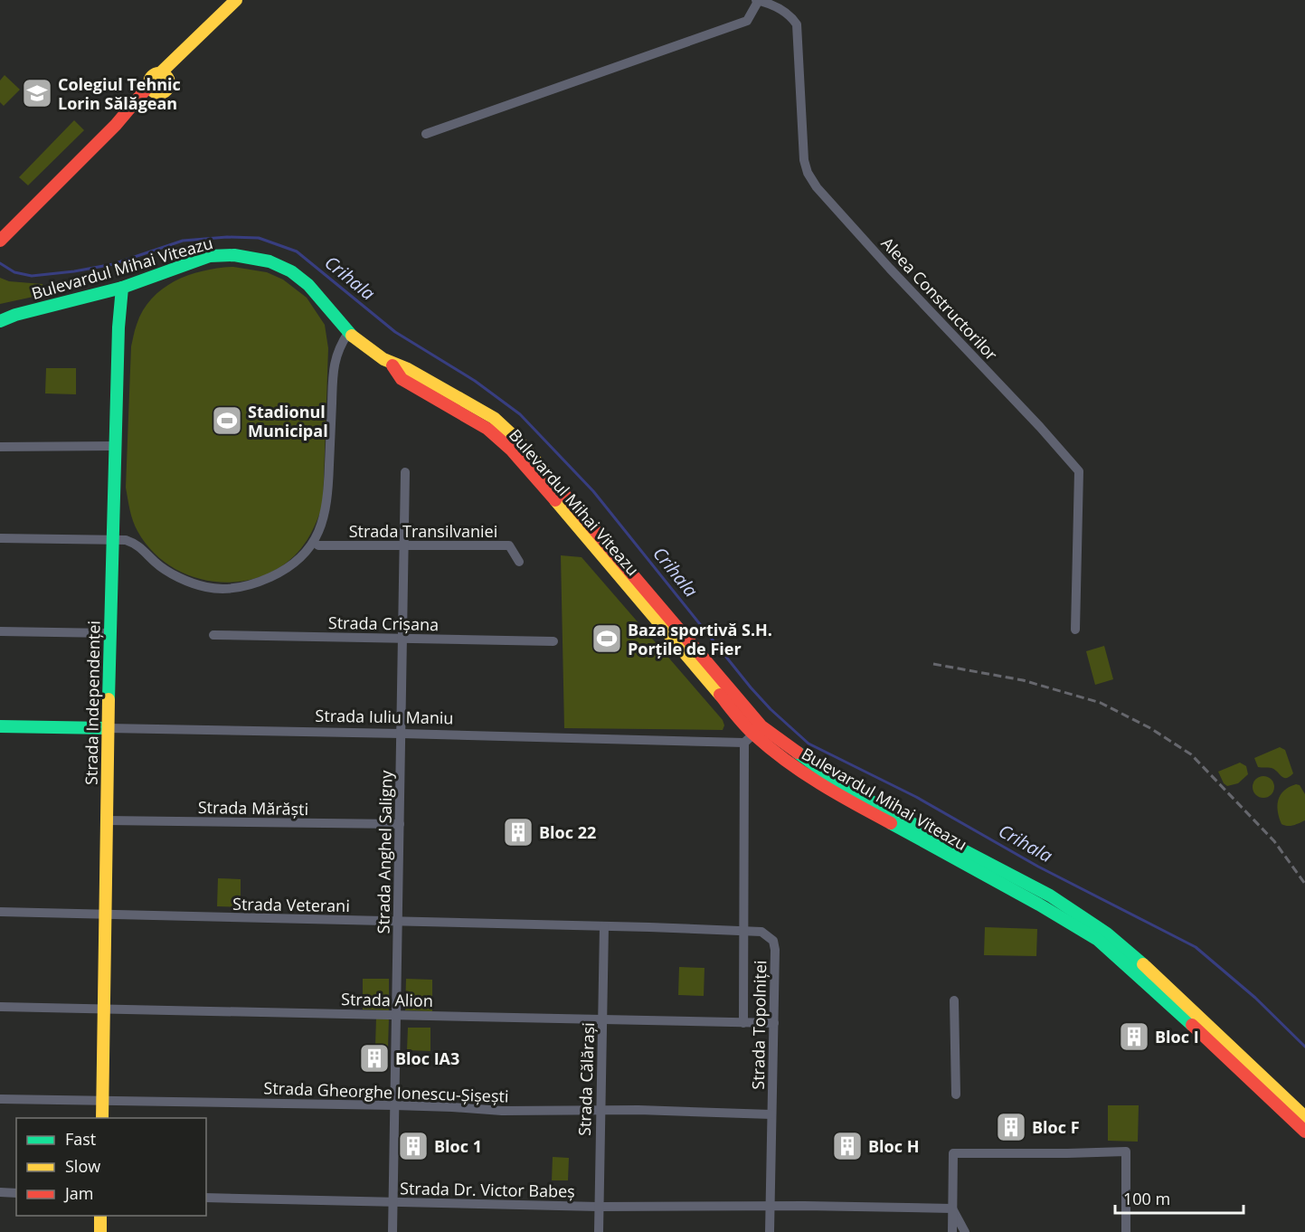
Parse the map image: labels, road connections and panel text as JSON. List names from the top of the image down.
{
  "streets": {
    "main road": ["Bulevardul Mihai Viteazu", "Strada Independenței", "Strada Iuliu Maniu"],
    "street": [
      "Aleea Constructorilor",
      "Strada Transilvaniei",
      "Strada Crișana",
      "Strada Mărăști",
      "Strada Anghel Saligny",
      "Strada Veterani",
      "Strada Alion",
      "Strada Topolniței",
      "Strada Călărași",
      "Strada Gheorghe Ionescu-Șișești",
      "Strada Dr. Victor Babeș"
    ]
  },
  "crossings": [
    ["Bulevardul Mihai Viteazu", "Strada Independenței"],
    ["Bulevardul Mihai Viteazu", "Strada Iuliu Maniu"],
    ["Strada Transilvaniei", "Strada Anghel Saligny"],
    ["Strada Crișana", "Strada Anghel Saligny"],
    ["Strada Independenței", "Strada Iuliu Maniu"],
    ["Strada Independenței", "Strada Mărăști"],
    ["Strada Independenței", "Strada Veterani"],
    ["Strada Independenței", "Strada Alion"],
    ["Strada Independenței", "Strada Gheorghe Ionescu-Șișești"],
    ["Strada Iuliu Maniu", "Strada Anghel Saligny"],
    ["Strada Mărăști", "Strada Anghel Saligny"],
    ["Strada Anghel Saligny", "Strada Veterani"],
    ["Strada Anghel Saligny", "Strada Alion"],
    ["Strada Anghel Saligny", "Strada Gheorghe Ionescu-Șișești"],
    ["Strada Anghel Saligny", "Strada Dr. Victor Babeș"],
    ["Strada Veterani", "Strada Topolniței"],
    ["Strada Veterani", "Strada Călărași"],
    ["Strada Alion", "Strada Topolniței"],
    ["Strada Alion", "Strada Călărași"],
    ["Strada Topolniței", "Strada Gheorghe Ionescu-Șișești"],
    ["Strada Topolniței", "Strada Dr. Victor Babeș"],
    ["Strada Călărași", "Strada Gheorghe Ionescu-Șișești"],
    ["Strada Călărași", "Strada Dr. Victor Babeș"]
  ],
  "water": ["Crihala"],
  "places": {
    "school or university": ["Colegiul Tehnic Lorin Sălăgean"],
    "sports": ["Stadionul Municipal", "Baza sportivă S.H. Porțile de Fier"],
    "building": [
      "Bloc 22",
      "Bloc I",
      "Bloc IA3",
      "Bloc F",
      "Bloc 1",
      "Bloc H"
    ]
  },
  "legend": ["Fast", "Slow", "Jam"],
  "scale_bar": "100 m"
}
